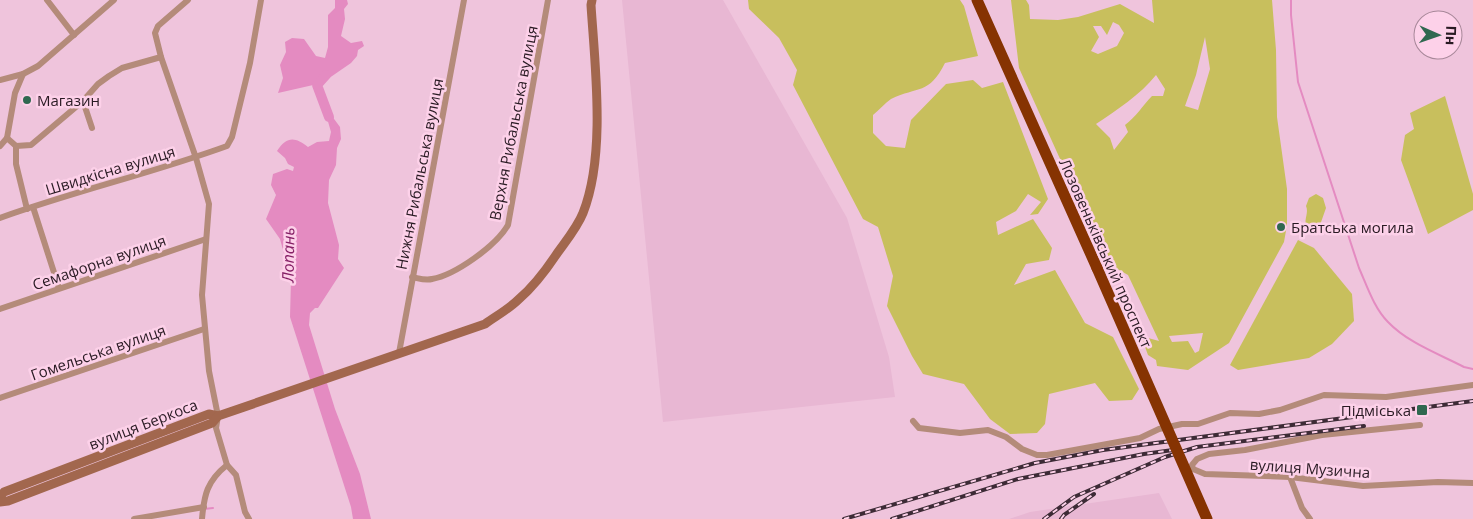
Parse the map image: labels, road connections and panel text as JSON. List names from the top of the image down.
{
  "streets": {
    "highway": ["Лозовеньківський проспект"],
    "street": [
      "Верхня Рибальська вулиця",
      "Швидкісна вулиця",
      "Нижня Рибальська вулиця",
      "Семафорна вулиця",
      "Гомельська вулиця",
      "вулиця Беркоса",
      "вулиця Музична"
    ]
  },
  "crossings": [
    ["Верхня Рибальська вулиця", "Нижня Рибальська вулиця"]
  ],
  "water": ["Лопань"],
  "places": {
    "other": ["Магазин", "Братська могила"],
    "transit": ["Підміська"]
  },
  "north": "right"
}
